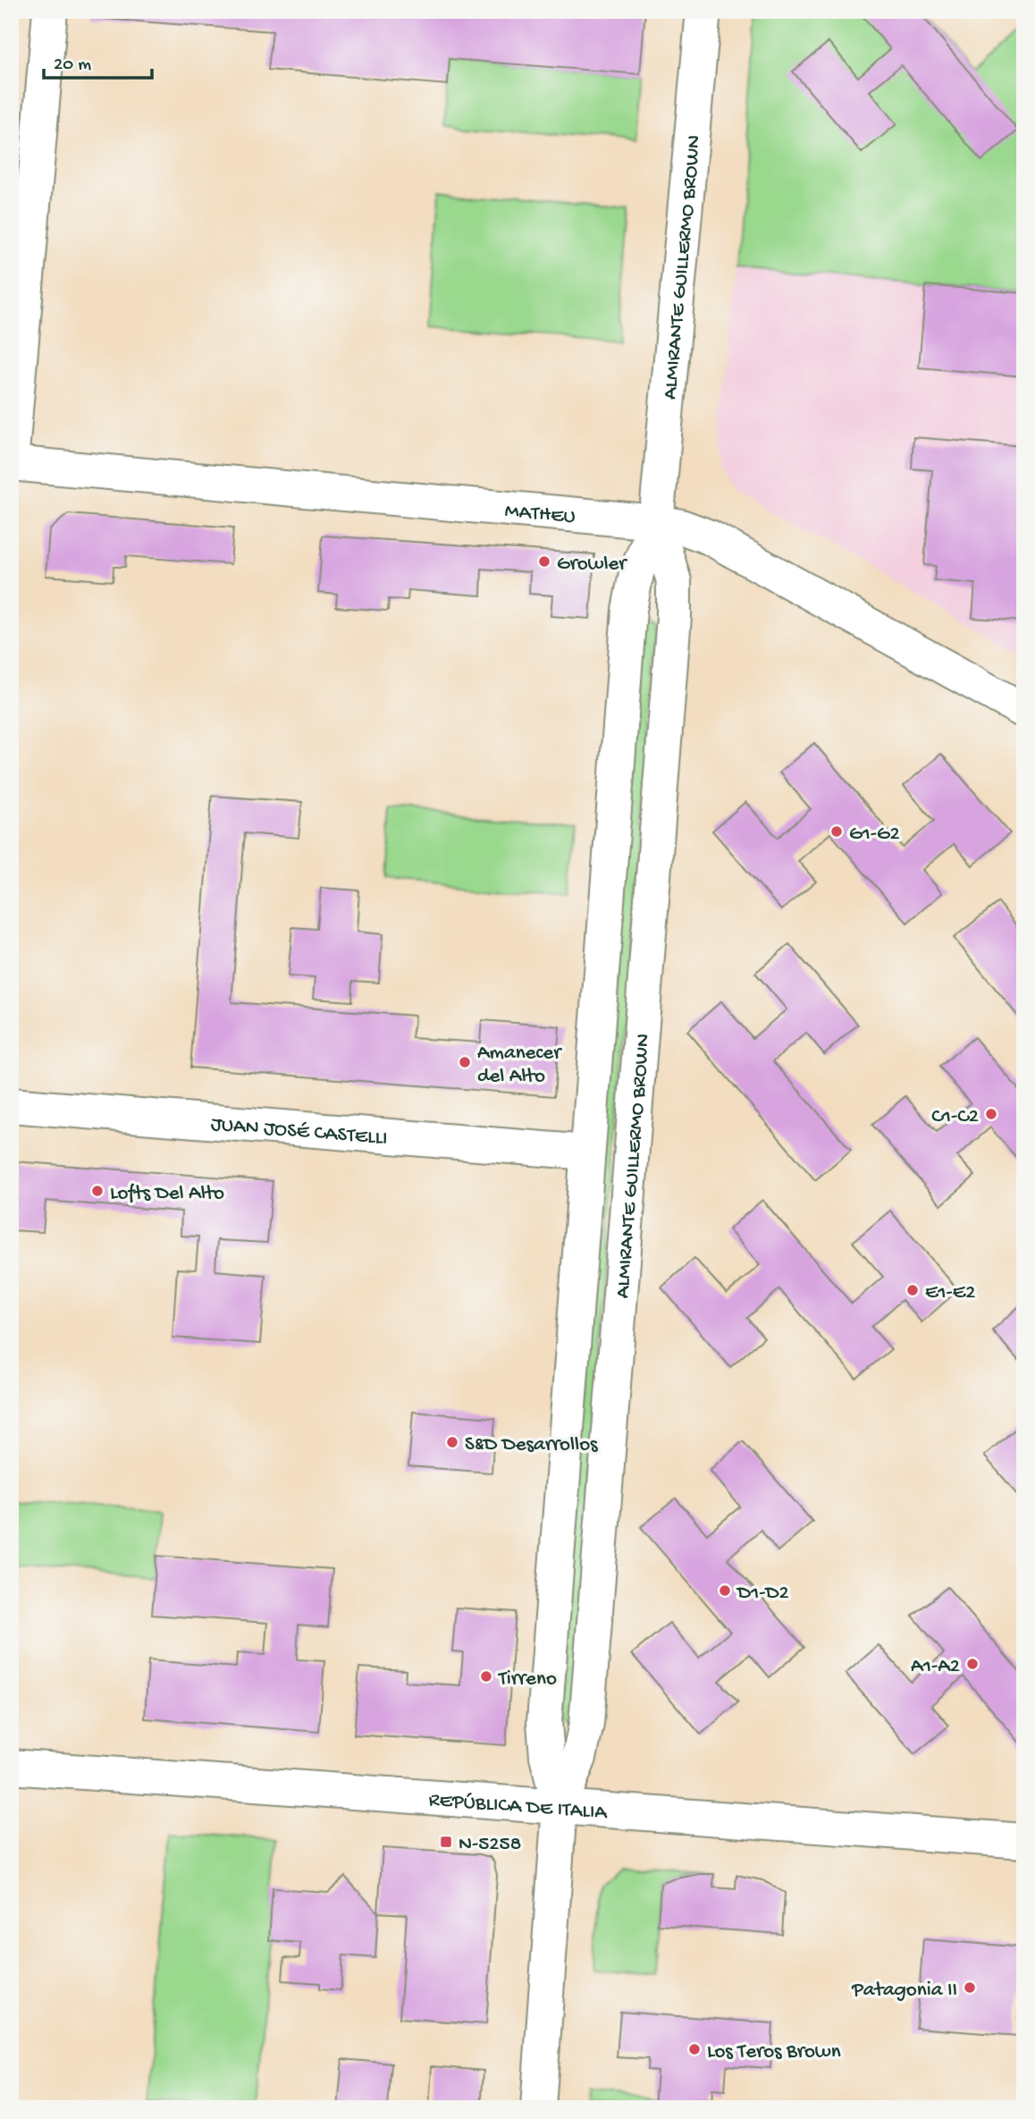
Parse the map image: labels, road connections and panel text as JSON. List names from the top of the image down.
{
  "streets": {
    "street": [
      "ALMIRANTE GUILLERMO BROWN",
      "MATHEU",
      "JUAN JOSÉ CASTELLI",
      "REPÚBLICA DE ITALIA"
    ]
  },
  "crossings": [
    ["ALMIRANTE GUILLERMO BROWN", "MATHEU"],
    ["ALMIRANTE GUILLERMO BROWN", "JUAN JOSÉ CASTELLI"],
    ["ALMIRANTE GUILLERMO BROWN", "REPÚBLICA DE ITALIA"]
  ],
  "places": {
    "other": [
      "Growler",
      "G1-G2",
      "Amanecer del Alto",
      "C1-C2",
      "Lofts Del Alto",
      "E1-E2",
      "S&D Desarrollos",
      "D1-D2",
      "A1-A2",
      "Tirreno",
      "Patagonia II",
      "Los Teros Brown"
    ],
    "transit": ["N-5258"]
  },
  "scale_bar": "20 m"
}
